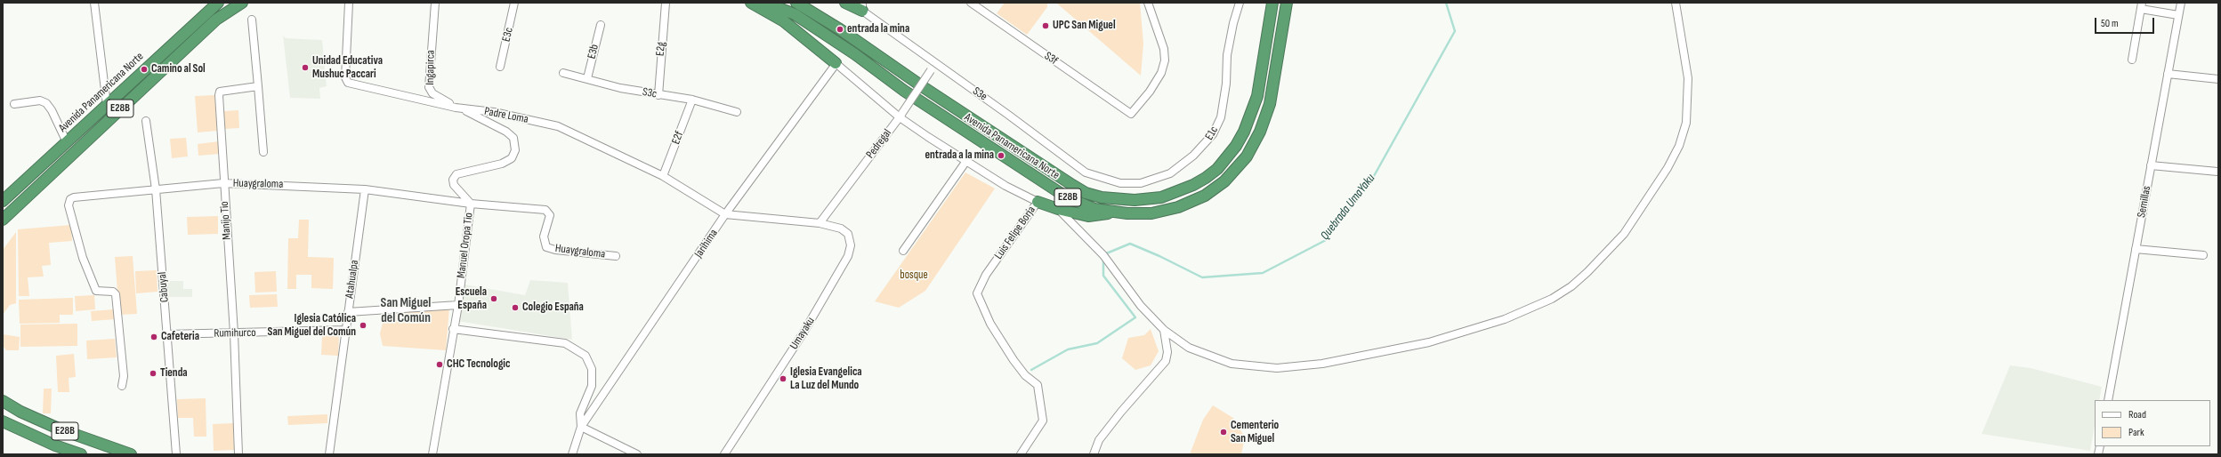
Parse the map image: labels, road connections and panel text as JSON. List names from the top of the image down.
{
  "streets": {
    "highway": ["Avenida Panamericana Norte", "E28B"],
    "street": [
      "E3c",
      "E2g",
      "E3b",
      "S3f",
      "Ingapirca",
      "S3c",
      "S3e",
      "Padre Loma",
      "E1c",
      "E2f",
      "Pedregal",
      "Huaygraloma",
      "Semillas",
      "Manijo Tio",
      "Luis Felipe Borja",
      "Jarihima",
      "Manuel Oropa Tio",
      "Atahualpa",
      "Cabuyal",
      "Rumihurco",
      "Umayaku"
    ]
  },
  "crossings": [
    ["E2g", "S3c"],
    ["E3b", "S3c"],
    ["Ingapirca", "Padre Loma"],
    ["Ingapirca", "Huaygraloma"],
    ["Ingapirca", "Manuel Oropa Tio"],
    ["S3c", "E2f"],
    ["S3e", "E1c"],
    ["S3e", "Pedregal"],
    ["Padre Loma", "E2f"],
    ["Padre Loma", "Jarihima"],
    ["Padre Loma", "Umayaku"],
    ["Pedregal", "Luis Felipe Borja"],
    ["Pedregal", "Umayaku"],
    ["Huaygraloma", "Manijo Tio"],
    ["Huaygraloma", "Manuel Oropa Tio"],
    ["Huaygraloma", "Atahualpa"],
    ["Huaygraloma", "Cabuyal"],
    ["Manijo Tio", "Rumihurco"],
    ["Luis Felipe Borja", "Jarihima"],
    ["Jarihima", "Umayaku"],
    ["Atahualpa", "Rumihurco"],
    ["Cabuyal", "Rumihurco"]
  ],
  "districts": ["San Miguel del Común"],
  "water": ["Quebrada UmaYaku"],
  "parks": ["bosque"],
  "places": [
    "UPC San Miguel",
    "entrada la mina",
    "Unidad Educativa Mushuc Paccari",
    "Camino al Sol",
    "entrada a la mina",
    "Escuela España",
    "Colegio España",
    "Iglesia Católica San Miguel del Común",
    "Cafeteria",
    "CHC Tecnologic",
    "Tienda",
    "Iglesia Evangelica La Luz del Mundo",
    "Cementerio San Miguel"
  ],
  "legend": ["Road", "Park"],
  "scale_bar": "50 m"
}
